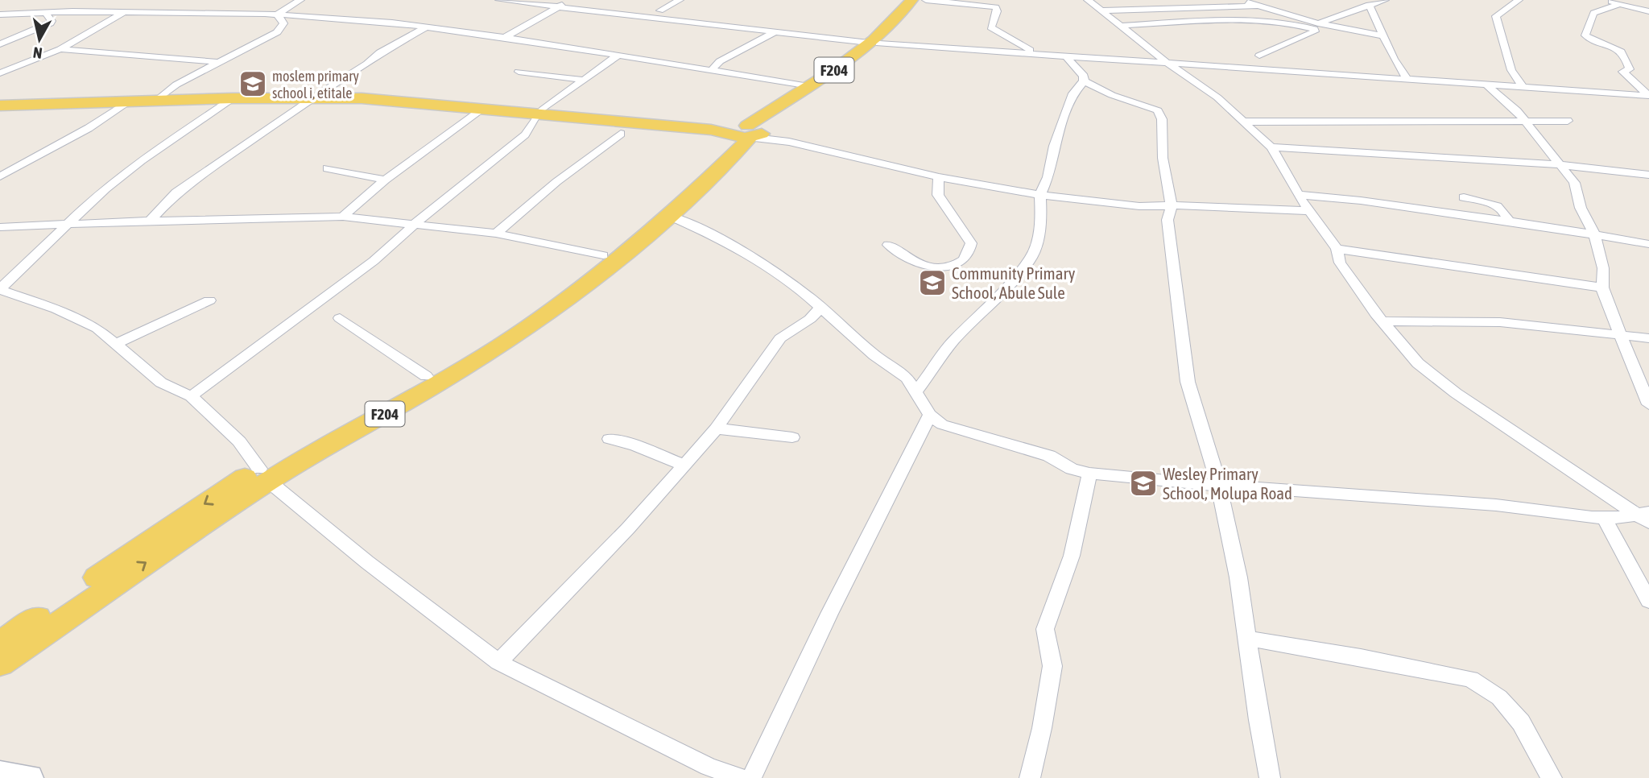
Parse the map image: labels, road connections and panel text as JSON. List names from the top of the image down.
{
  "streets": {
    "main road": ["F204"]
  },
  "places": {
    "school or university": ["moslem primary school i, etitale", "Community Primary School, Abule Sule", "Wesley Primary School, Molupa Road"]
  },
  "north": "bottom"
}
